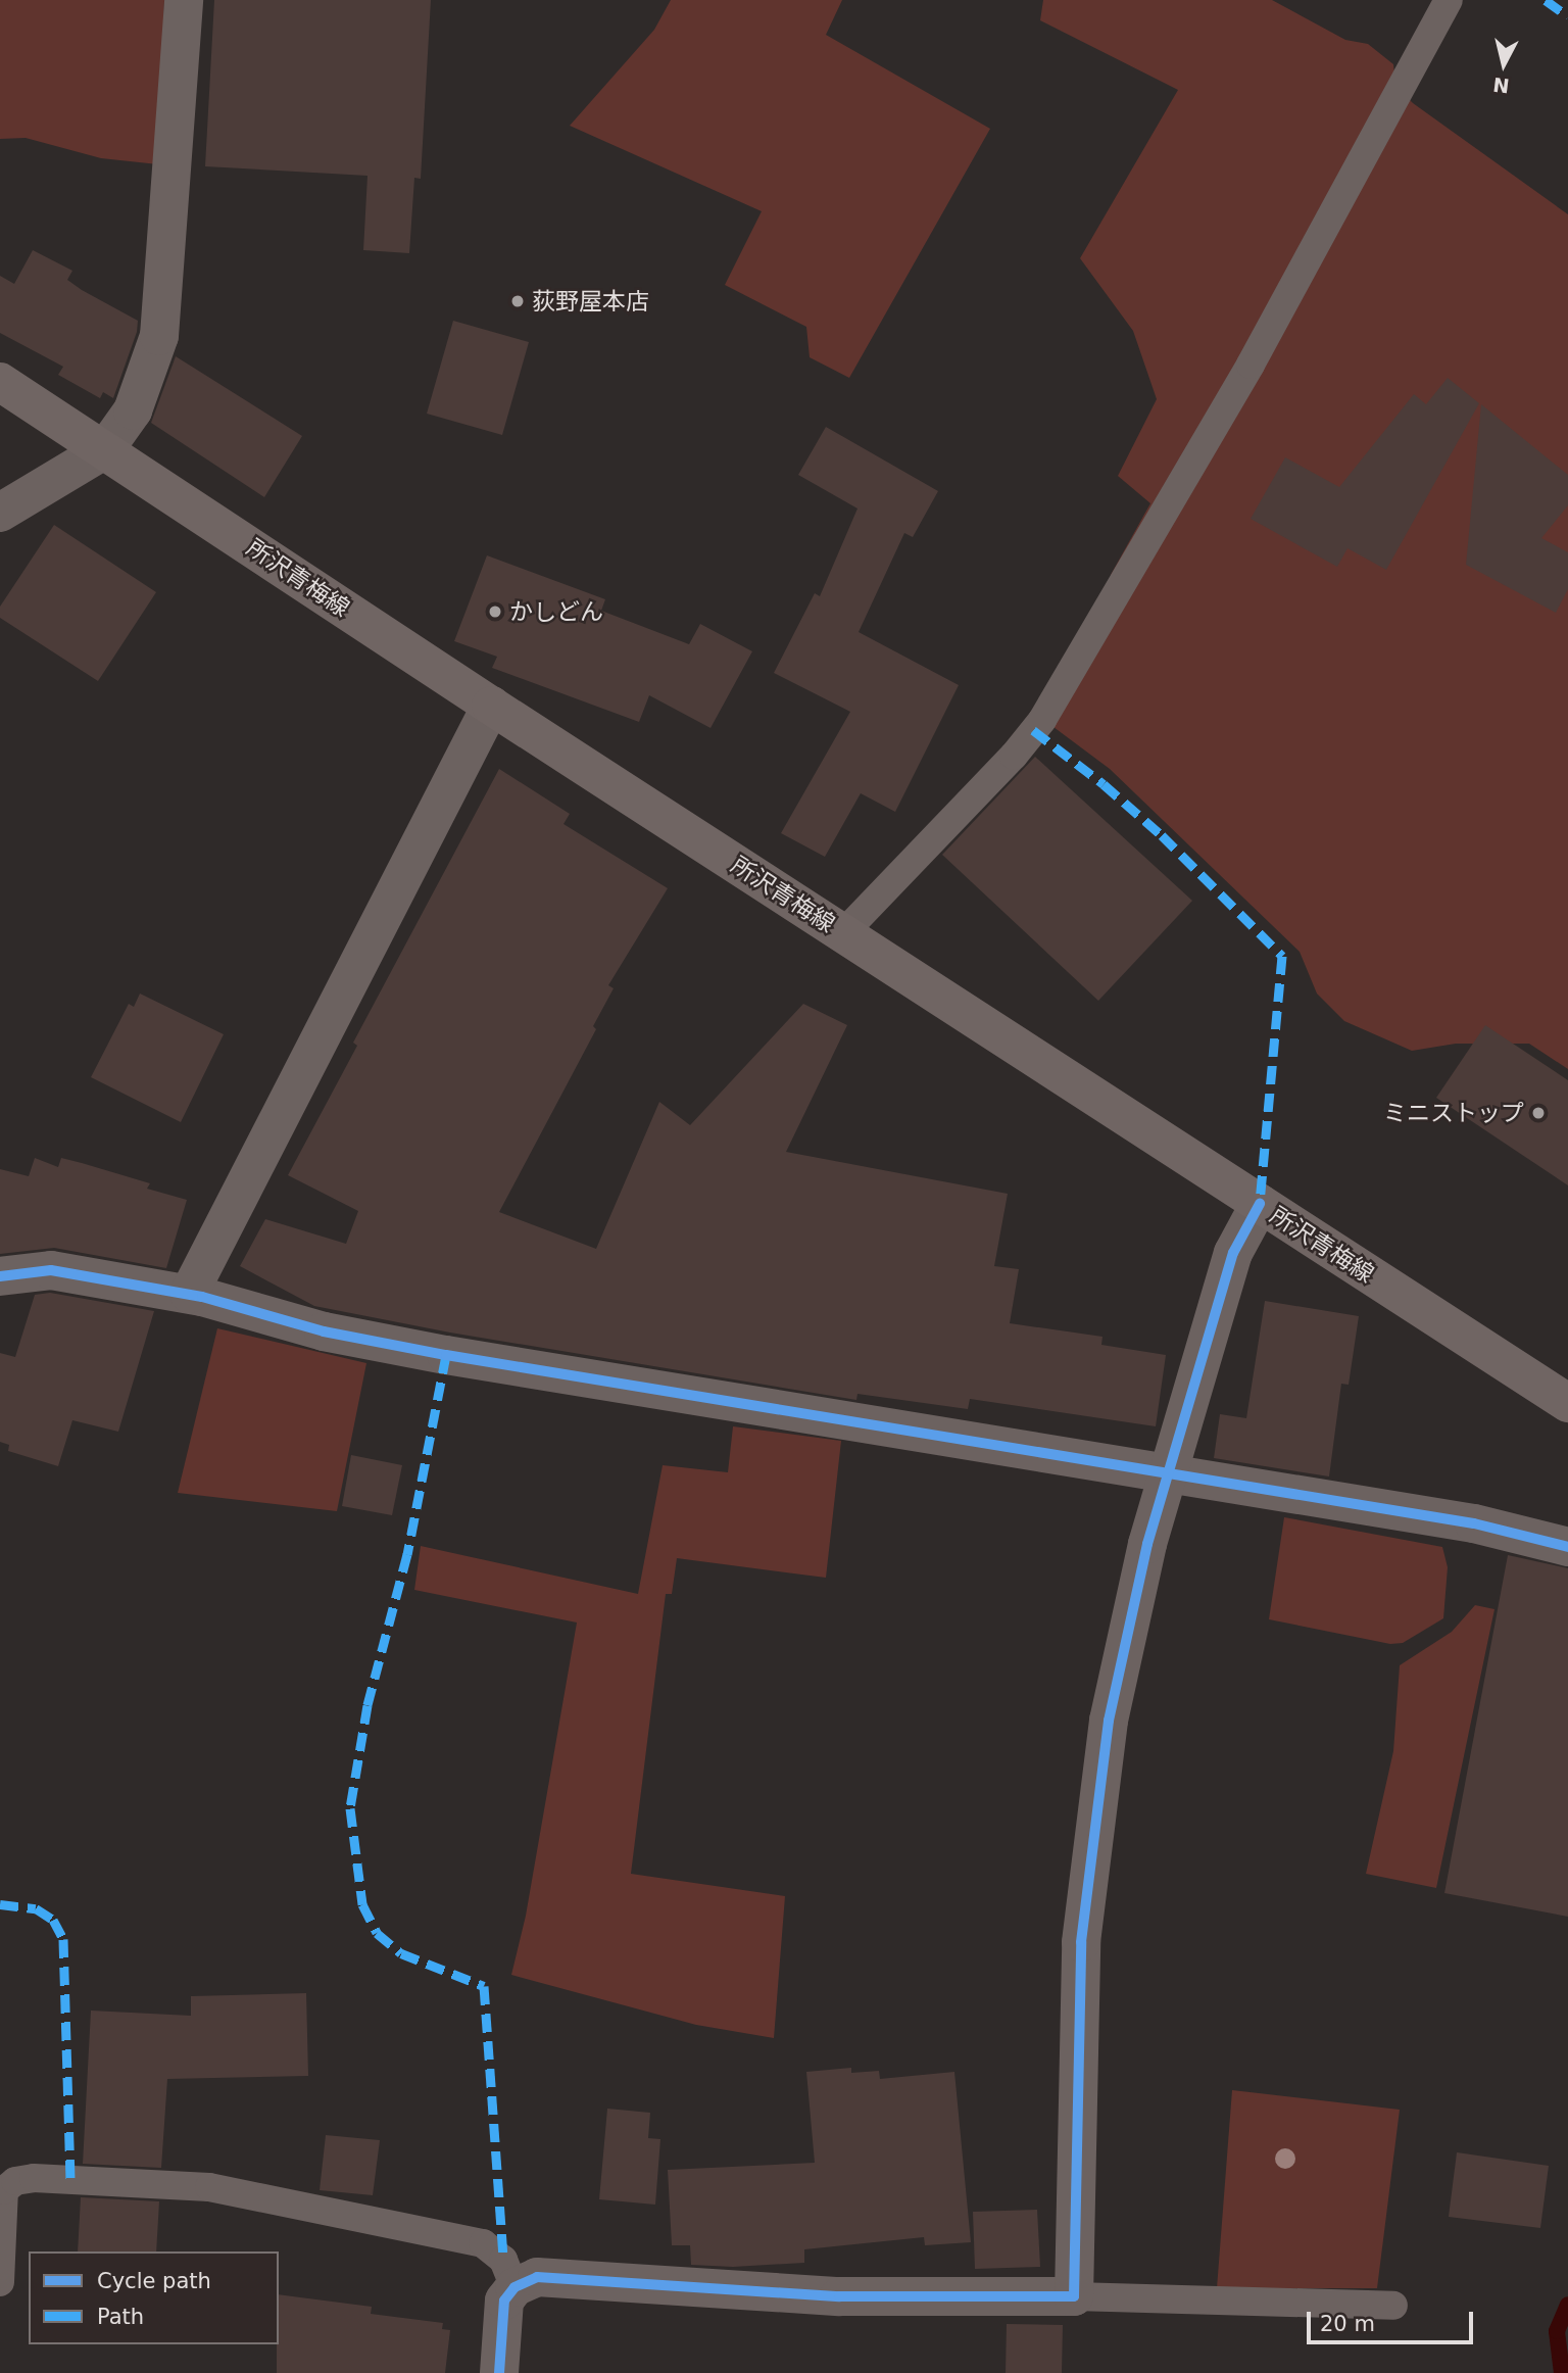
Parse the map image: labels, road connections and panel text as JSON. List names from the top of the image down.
{
  "streets": {
    "main road": ["所沢青梅線"]
  },
  "places": ["荻野屋本店", "かしどん", "ミニストップ"],
  "legend": ["Cycle path", "Path"],
  "scale_bar": "20 m",
  "north": "bottom"
}
